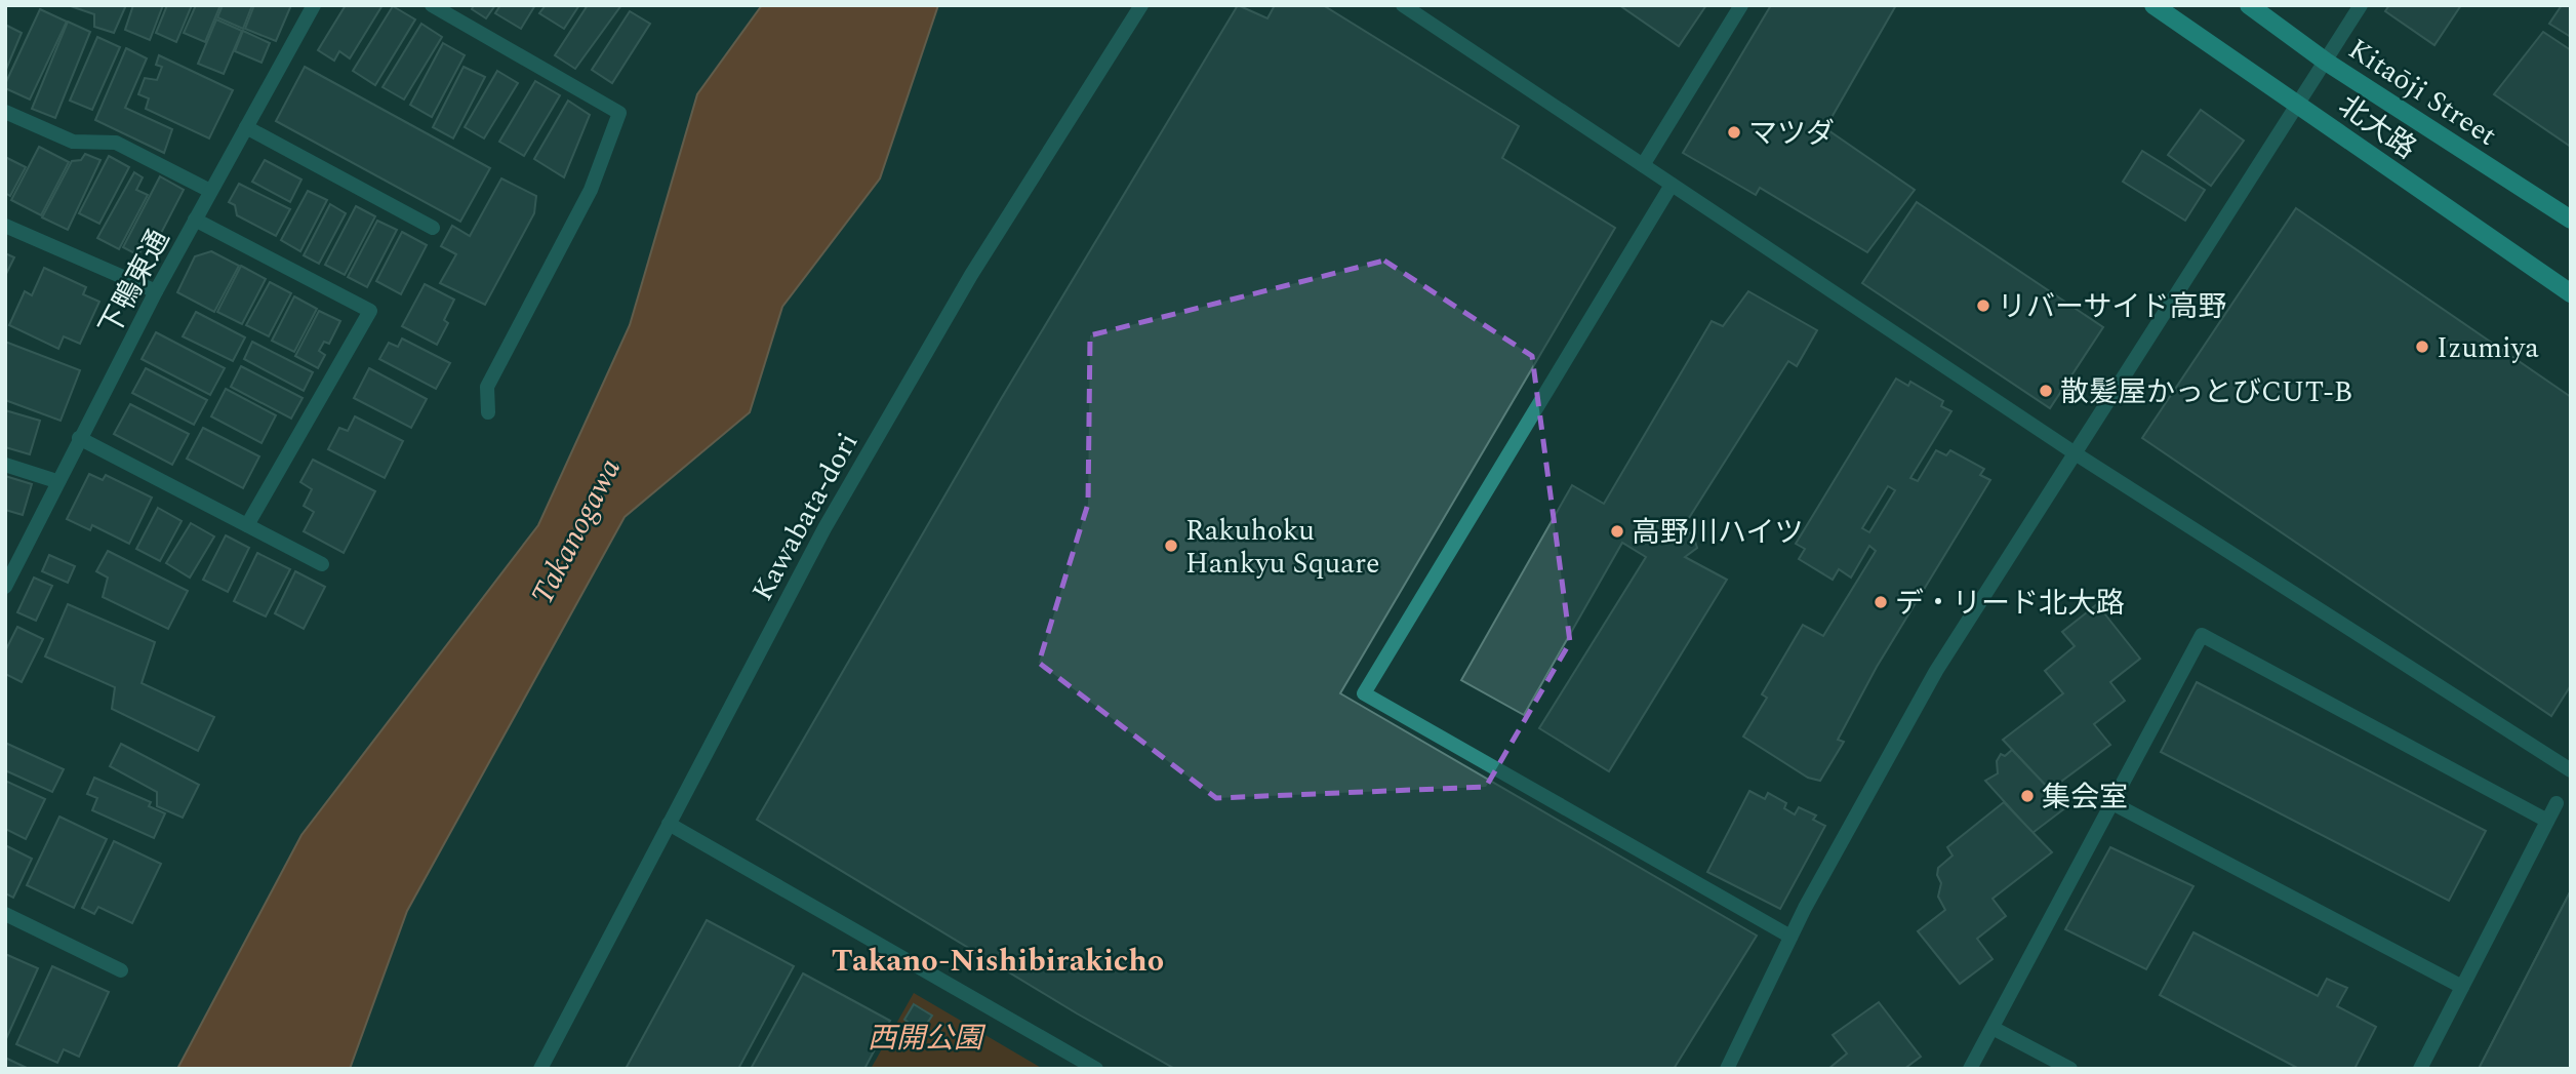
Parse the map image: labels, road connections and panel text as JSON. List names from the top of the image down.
{
  "streets": {
    "main road": ["Kitaōji Street", "北大路"],
    "street": ["下鴨東通", "Kawabata-dori"]
  },
  "districts": ["Takano-Nishibirakicho"],
  "water": ["Takanogawa"],
  "parks": ["西開公園"],
  "places": [
    "マツダ",
    "リバーサイド高野",
    "Izumiya",
    "散髪屋かっとびCUT-B",
    "高野川ハイツ",
    "Rakuhoku Hankyu Square",
    "デ・リード北大路",
    "集会室"
  ]
}
